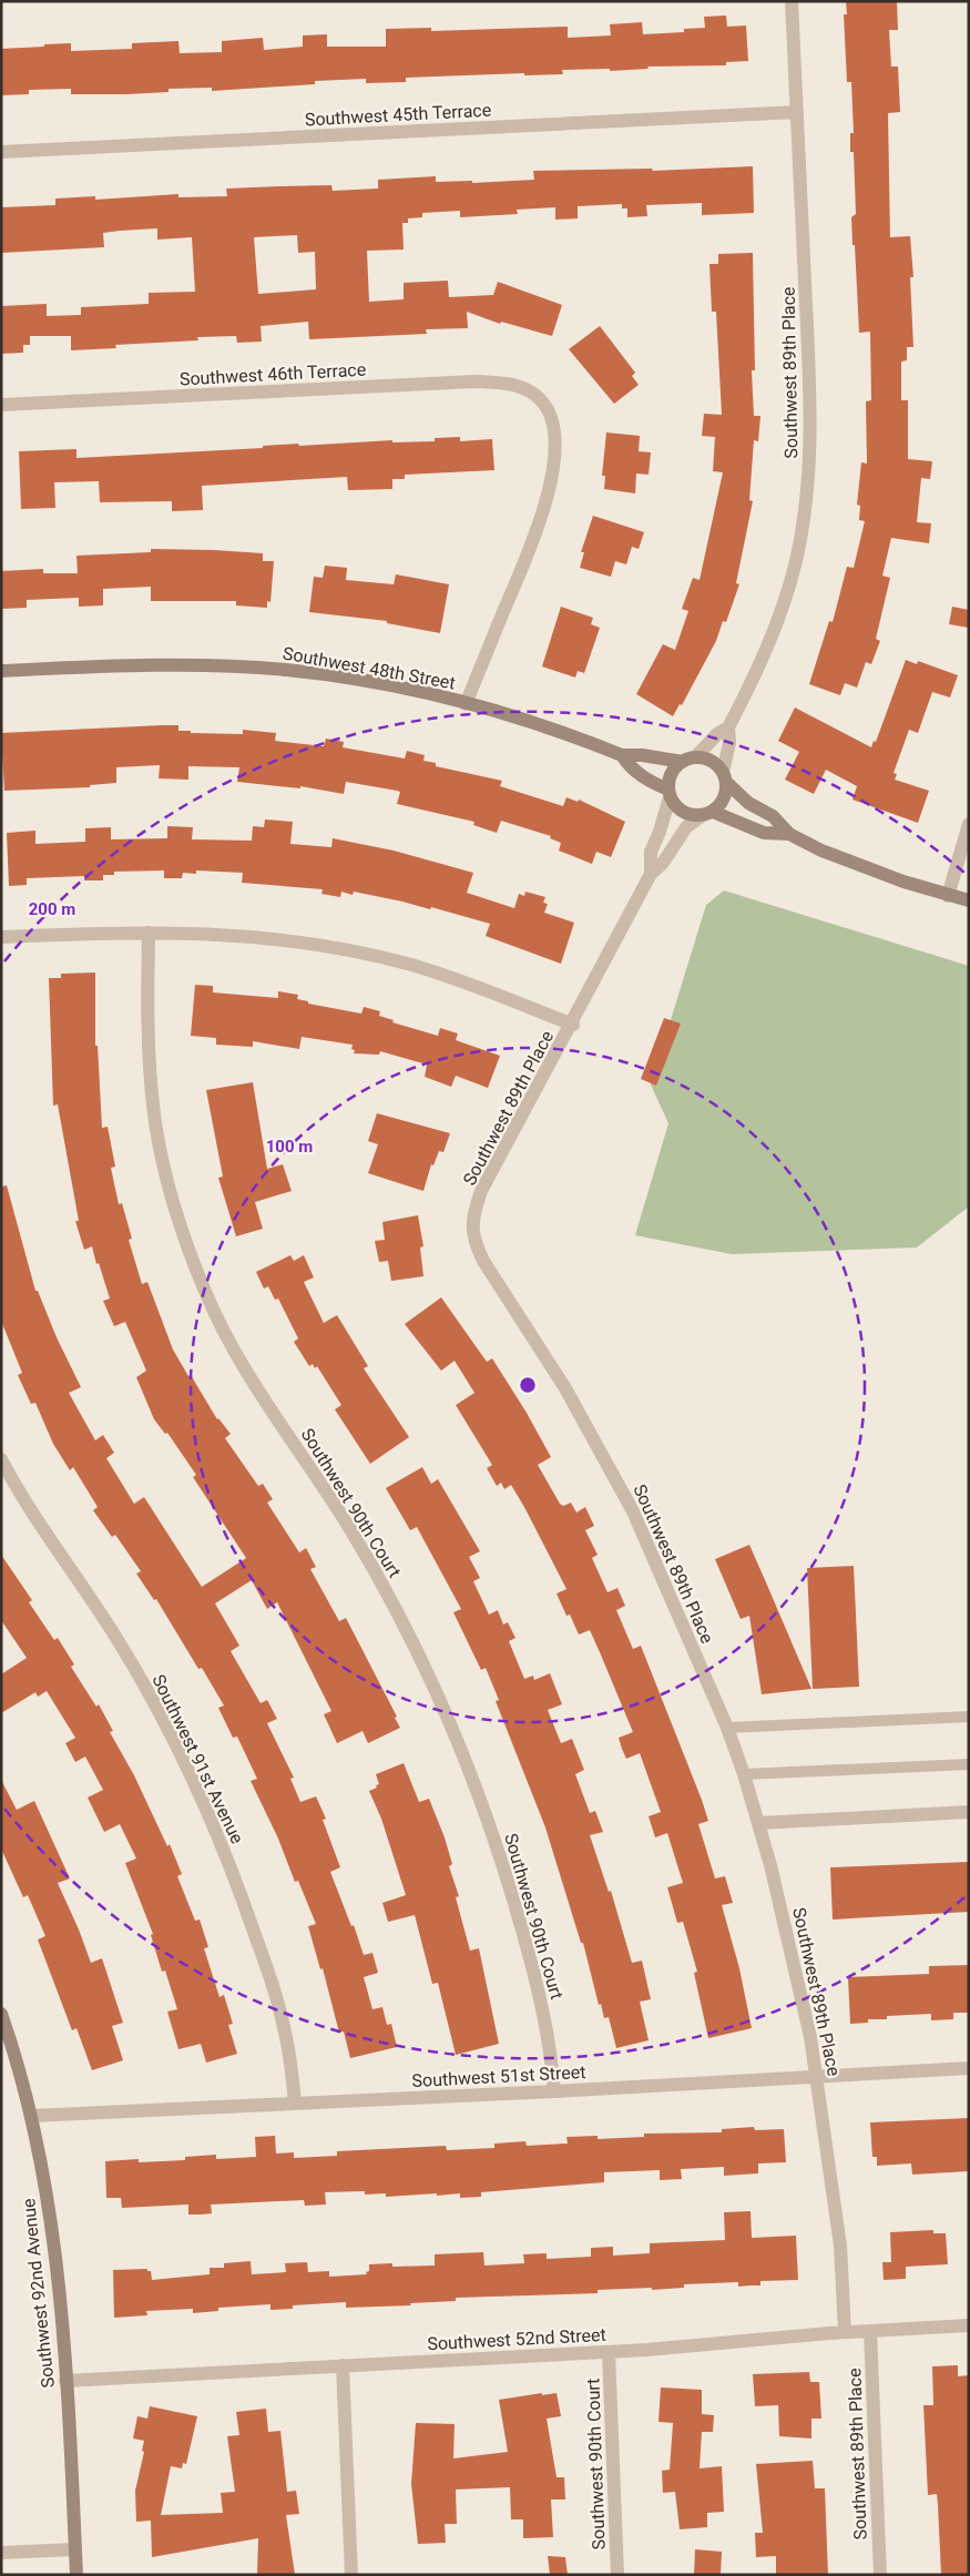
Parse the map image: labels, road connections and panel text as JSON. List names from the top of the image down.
{
  "streets": {
    "street": [
      "Southwest 45th Terrace",
      "Southwest 89th Place",
      "Southwest 46th Terrace",
      "Southwest 48th Street",
      "Southwest 90th Court",
      "Southwest 91st Avenue",
      "Southwest 51st Street",
      "Southwest 92nd Avenue",
      "Southwest 52nd Street"
    ]
  },
  "crossings": [
    ["Southwest 45th Terrace", "Southwest 89th Place"],
    ["Southwest 89th Place", "Southwest 48th Street"],
    ["Southwest 89th Place", "Southwest 51st Street"],
    ["Southwest 89th Place", "Southwest 52nd Street"],
    ["Southwest 46th Terrace", "Southwest 48th Street"],
    ["Southwest 90th Court", "Southwest 51st Street"],
    ["Southwest 90th Court", "Southwest 52nd Street"],
    ["Southwest 91st Avenue", "Southwest 51st Street"],
    ["Southwest 51st Street", "Southwest 92nd Avenue"],
    ["Southwest 92nd Avenue", "Southwest 52nd Street"]
  ],
  "rings": ["200 m", "100 m"]
}
